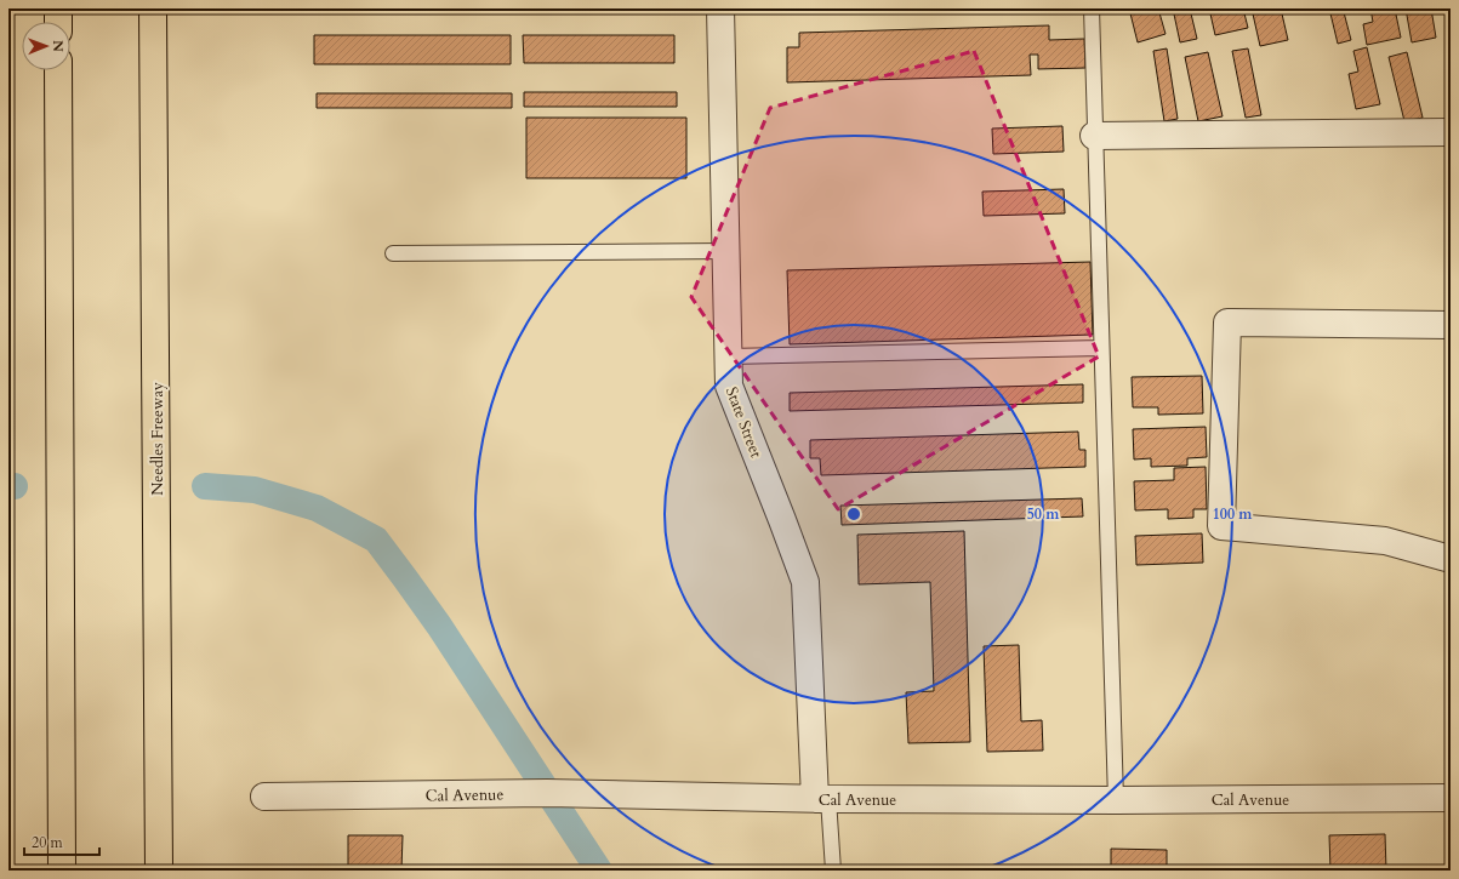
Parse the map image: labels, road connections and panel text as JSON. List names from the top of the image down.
{
  "streets": {
    "highway": ["Needles Freeway"],
    "street": ["State Street", "Cal Avenue"]
  },
  "crossings": [
    ["State Street", "Cal Avenue"]
  ],
  "scale_bar": "20 m",
  "north": "right",
  "rings": ["50 m", "100 m"]
}
